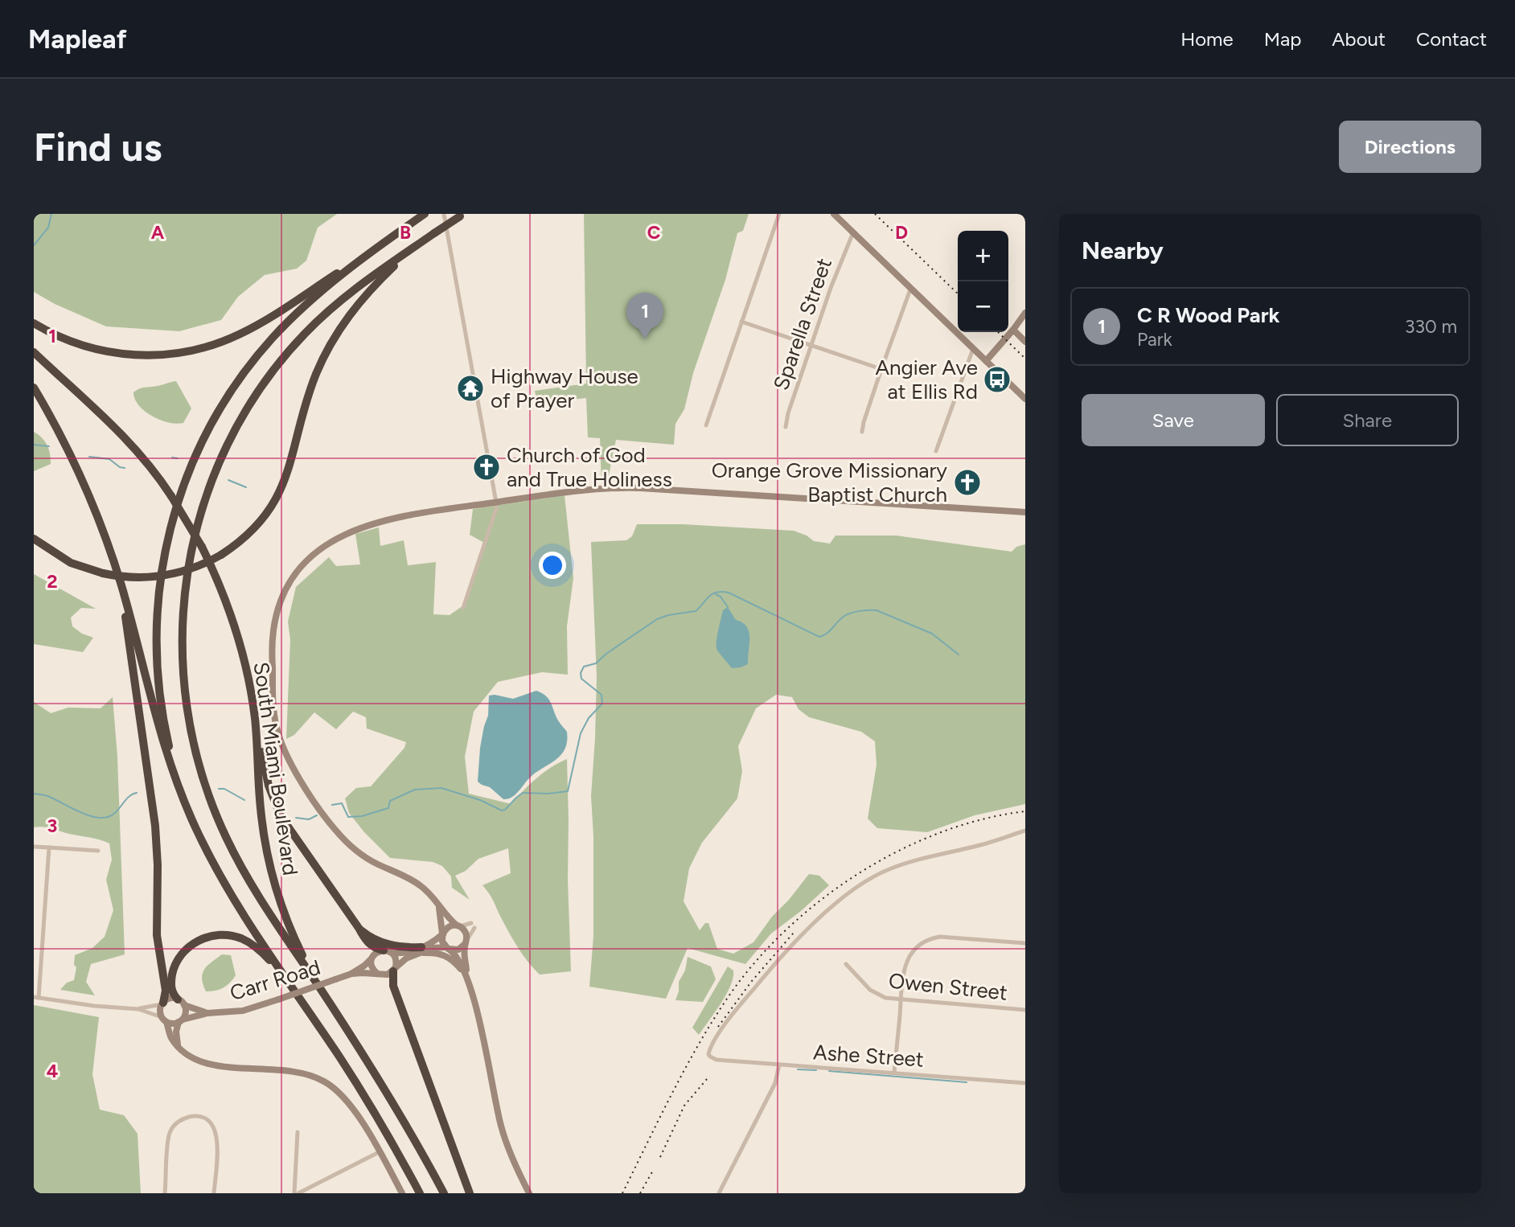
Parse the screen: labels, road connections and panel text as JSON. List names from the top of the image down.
{
  "streets": {
    "highway": ["South Miami Boulevard"],
    "street": [
      "Sparella Street",
      "Carr Road",
      "Owen Street",
      "Ashe Street"
    ]
  },
  "places": {
    "bus stop": ["Angier Ave at Ellis Rd"],
    "temple": ["Highway House of Prayer"],
    "church": ["Church of God and True Holiness", "Orange Grove Missionary Baptist Church"]
  },
  "page": {
    "header": "Mapleaf",
    "nav": [
      "Home",
      "Map",
      "About",
      "Contact"
    ],
    "buttons": [
      "Directions",
      ["Save", "Share"]
    ],
    "title": "Find us",
    "heading": "Nearby",
    "map_buttons": ["+", "−"],
    "list": [
      {
        "mark": "1",
        "name": "C R Wood Park",
        "note": "Park",
        "value": "330 m"
      }
    ],
    "pins": "1"
  },
  "grid": {
    "columns": [
      "A",
      "B",
      "C",
      "D"
    ],
    "rows": [
      "1",
      "2",
      "3",
      "4"
    ]
  }
}
